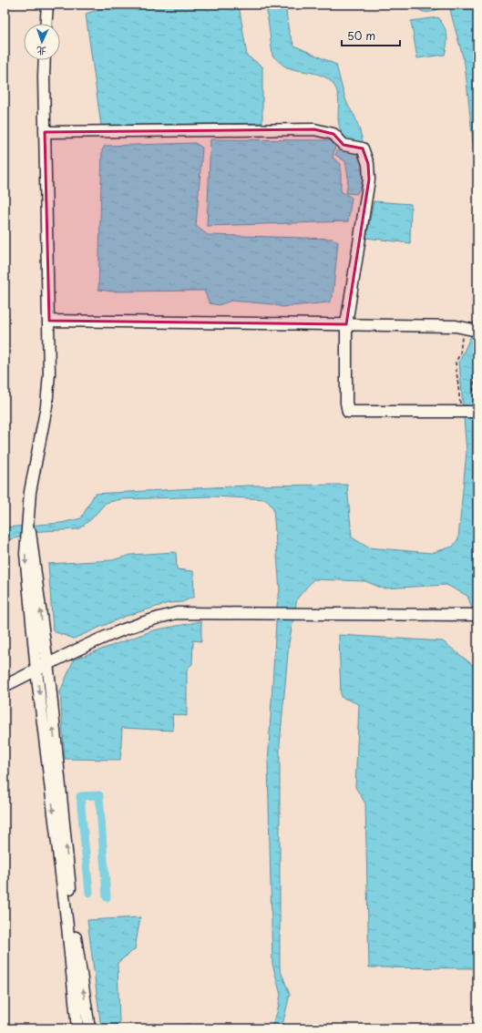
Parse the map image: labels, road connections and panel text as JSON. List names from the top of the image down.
{
  "scale_bar": "50 m",
  "north": "bottom"
}
